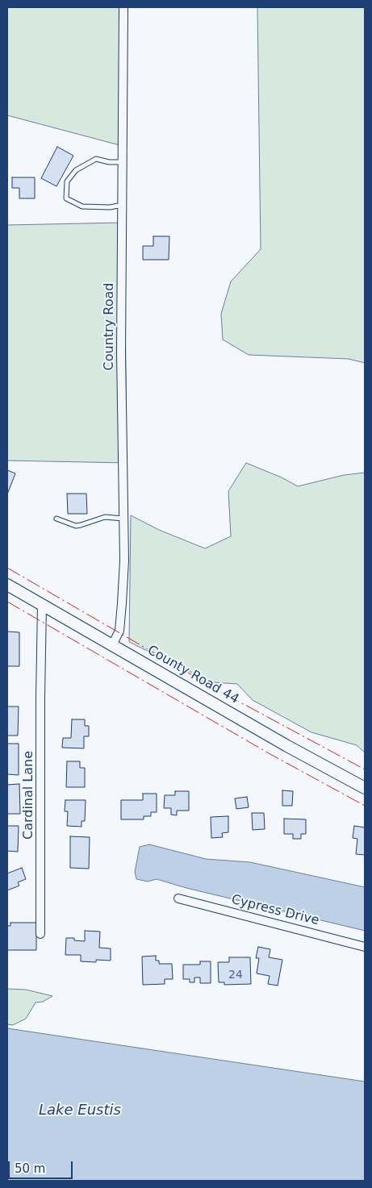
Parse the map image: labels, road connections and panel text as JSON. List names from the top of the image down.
{
  "streets": {
    "main road": ["County Road 44"],
    "street": ["Country Road", "Cardinal Lane", "Cypress Drive"]
  },
  "crossings": [
    ["Country Road", "County Road 44"],
    ["County Road 44", "Cardinal Lane"]
  ],
  "water": ["Lake Eustis"],
  "house_numbers": ["24"],
  "scale_bar": "50 m"
}
